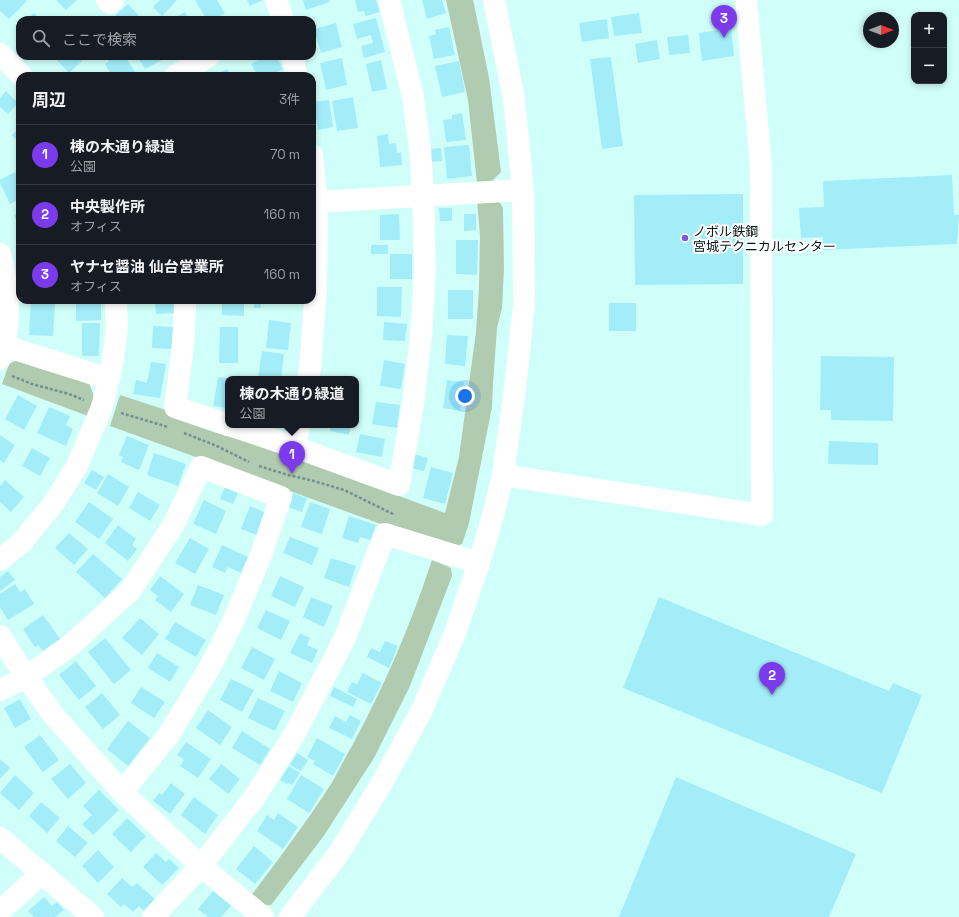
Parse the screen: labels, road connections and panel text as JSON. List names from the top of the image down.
{
  "places": ["ノボル鉄鋼 宮城テクニカルセンター"],
  "north": "right",
  "page": {
    "pins": ["3", "1", "2"],
    "map_buttons": ["+", "−"],
    "search": "ここで検索",
    "heading": ["周辺", "3件"],
    "list": [
      {
        "mark": "1",
        "name": "棟の木通り緑道",
        "note": "公園",
        "value": "70 m"
      },
      {
        "mark": "2",
        "name": "中央製作所",
        "note": "オフィス",
        "value": "160 m"
      },
      {
        "mark": "3",
        "name": "ヤナセ醤油 仙台営業所",
        "note": "オフィス",
        "value": "160 m"
      }
    ],
    "popup": ["棟の木通り緑道", "公園"]
  }
}
